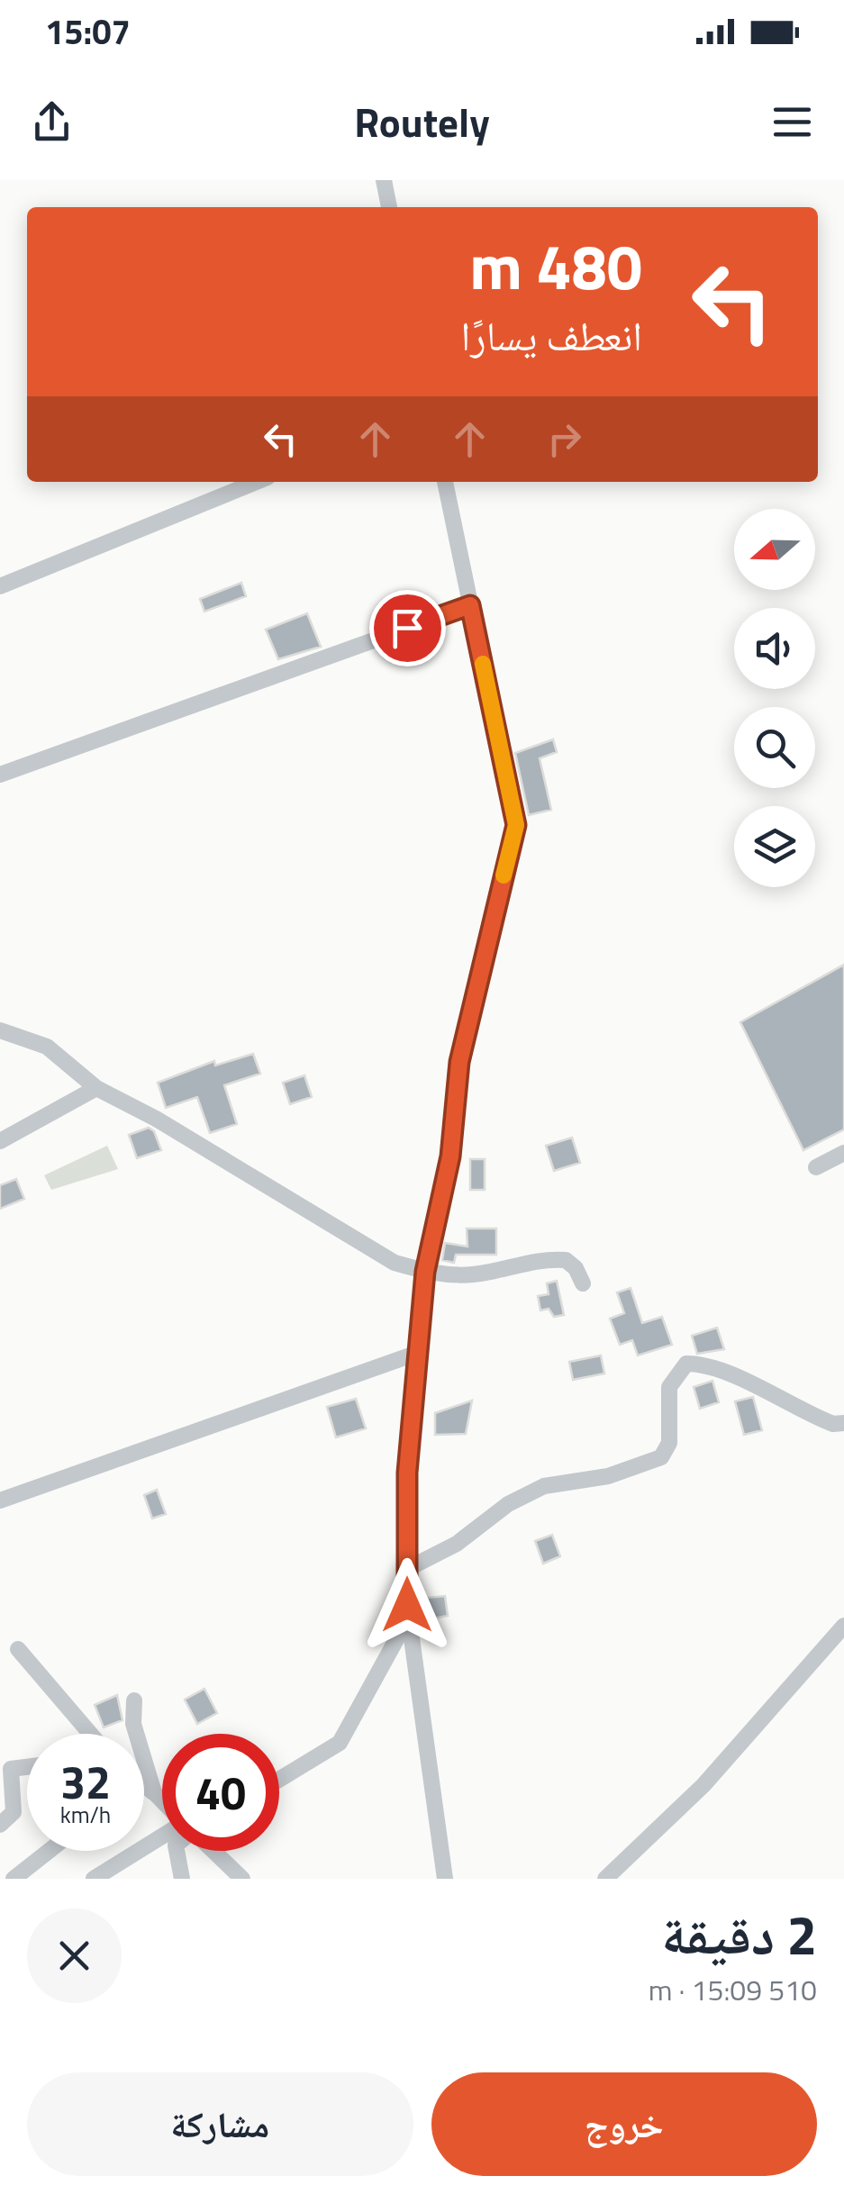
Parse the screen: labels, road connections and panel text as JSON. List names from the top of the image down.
{
  "north": "left",
  "page": {
    "status": "15:07",
    "header": "Routely",
    "turn": ["480 m", "انعطف يسارًا"],
    "speed": "32 km/h",
    "limit": "40",
    "heading": ["2 دقيقة", "510 m · 15:09"],
    "buttons": ["خروج", "مشاركة"]
  }
}
